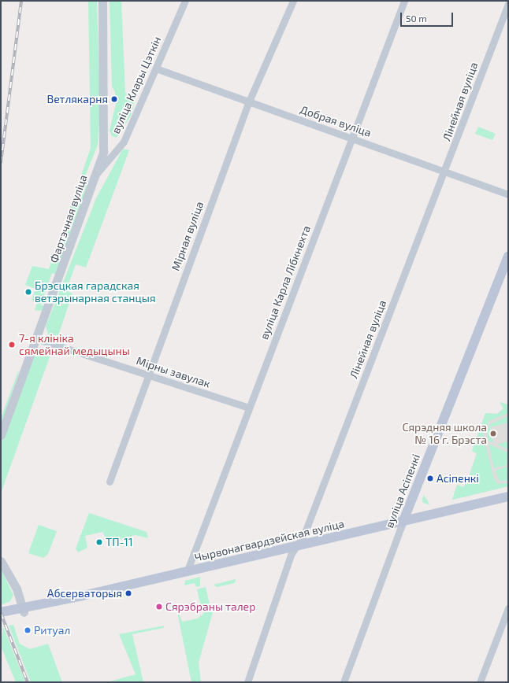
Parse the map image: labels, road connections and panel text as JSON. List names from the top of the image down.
{
  "streets": {
    "main road": ["вуліца Асіпенкі", "Чырвонагвардзейская вуліца"],
    "street": [
      "вуліца Клары Цэткін",
      "Лінейная вуліца",
      "Добрая вуліца",
      "Фартэчная вуліца",
      "Мірная вуліца",
      "вуліца Карла Лібкнехта",
      "Мірны завулак"
    ]
  },
  "crossings": [
    ["вуліца Клары Цэткін", "Добрая вуліца"],
    ["вуліца Клары Цэткін", "Фартэчная вуліца"],
    ["Лінейная вуліца", "Добрая вуліца"],
    ["Лінейная вуліца", "Чырвонагвардзейская вуліца"],
    ["Добрая вуліца", "Мірная вуліца"],
    ["Добрая вуліца", "вуліца Карла Лібкнехта"],
    ["Фартэчная вуліца", "Мірны завулак"],
    ["Мірная вуліца", "Мірны завулак"],
    ["вуліца Карла Лібкнехта", "Мірны завулак"],
    ["вуліца Карла Лібкнехта", "Чырвонагвардзейская вуліца"],
    ["вуліца Асіпенкі", "Чырвонагвардзейская вуліца"]
  ],
  "places": [
    "Ветлякарня",
    "Брэсцкая гарадская ветэрынарная станцыя",
    "7-я клініка сямейнай медыцыны",
    "Сярэдняя школа № 16 г. Брэста",
    "Асіпенкі",
    "ТП-11",
    "Абсерваторыя",
    "Сярэбраны талер",
    "Ритуал"
  ],
  "scale_bar": "50 m"
}
